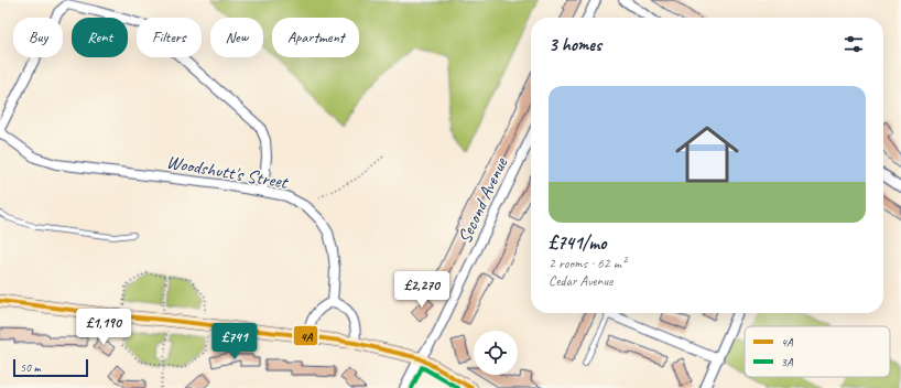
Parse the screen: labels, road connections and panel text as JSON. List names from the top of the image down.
{
  "streets": {
    "street": ["Woodshutt's Street", "Second Avenue"]
  },
  "lines": ["transit line 4A", "transit line 3A"],
  "legend": ["4A", "3A"],
  "scale_bar": "50 m",
  "page": {
    "chip": [
      "Buy",
      "Rent",
      "Filters",
      "New",
      "Apartment"
    ],
    "heading": "3 homes",
    "list": [
      {
        "name": "£741/mo",
        "note": "2 rooms · 62 m² · Cedar Avenue"
      }
    ],
    "price": ["£2,270", "£1,190", "£741"],
    "scale": "50 m"
  }
}
